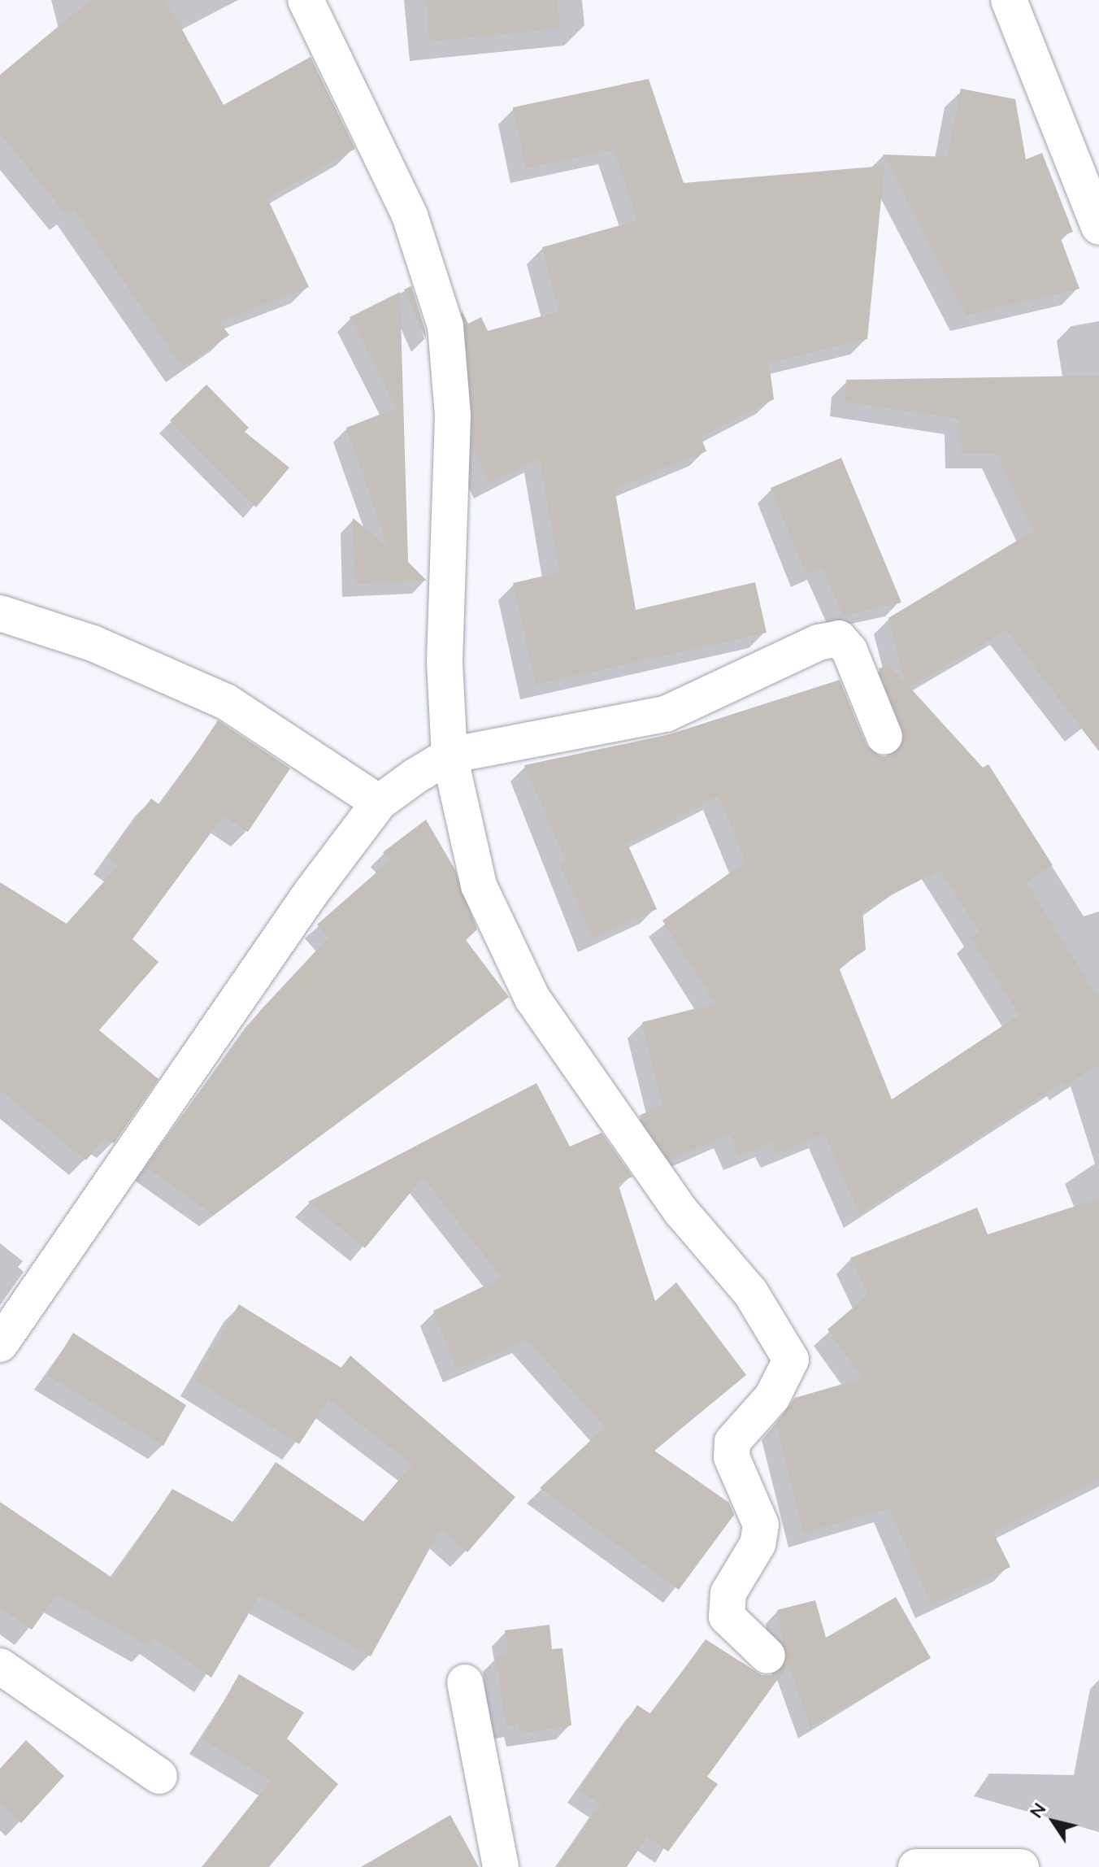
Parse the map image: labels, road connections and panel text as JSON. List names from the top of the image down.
{
  "north": "top left"
}
